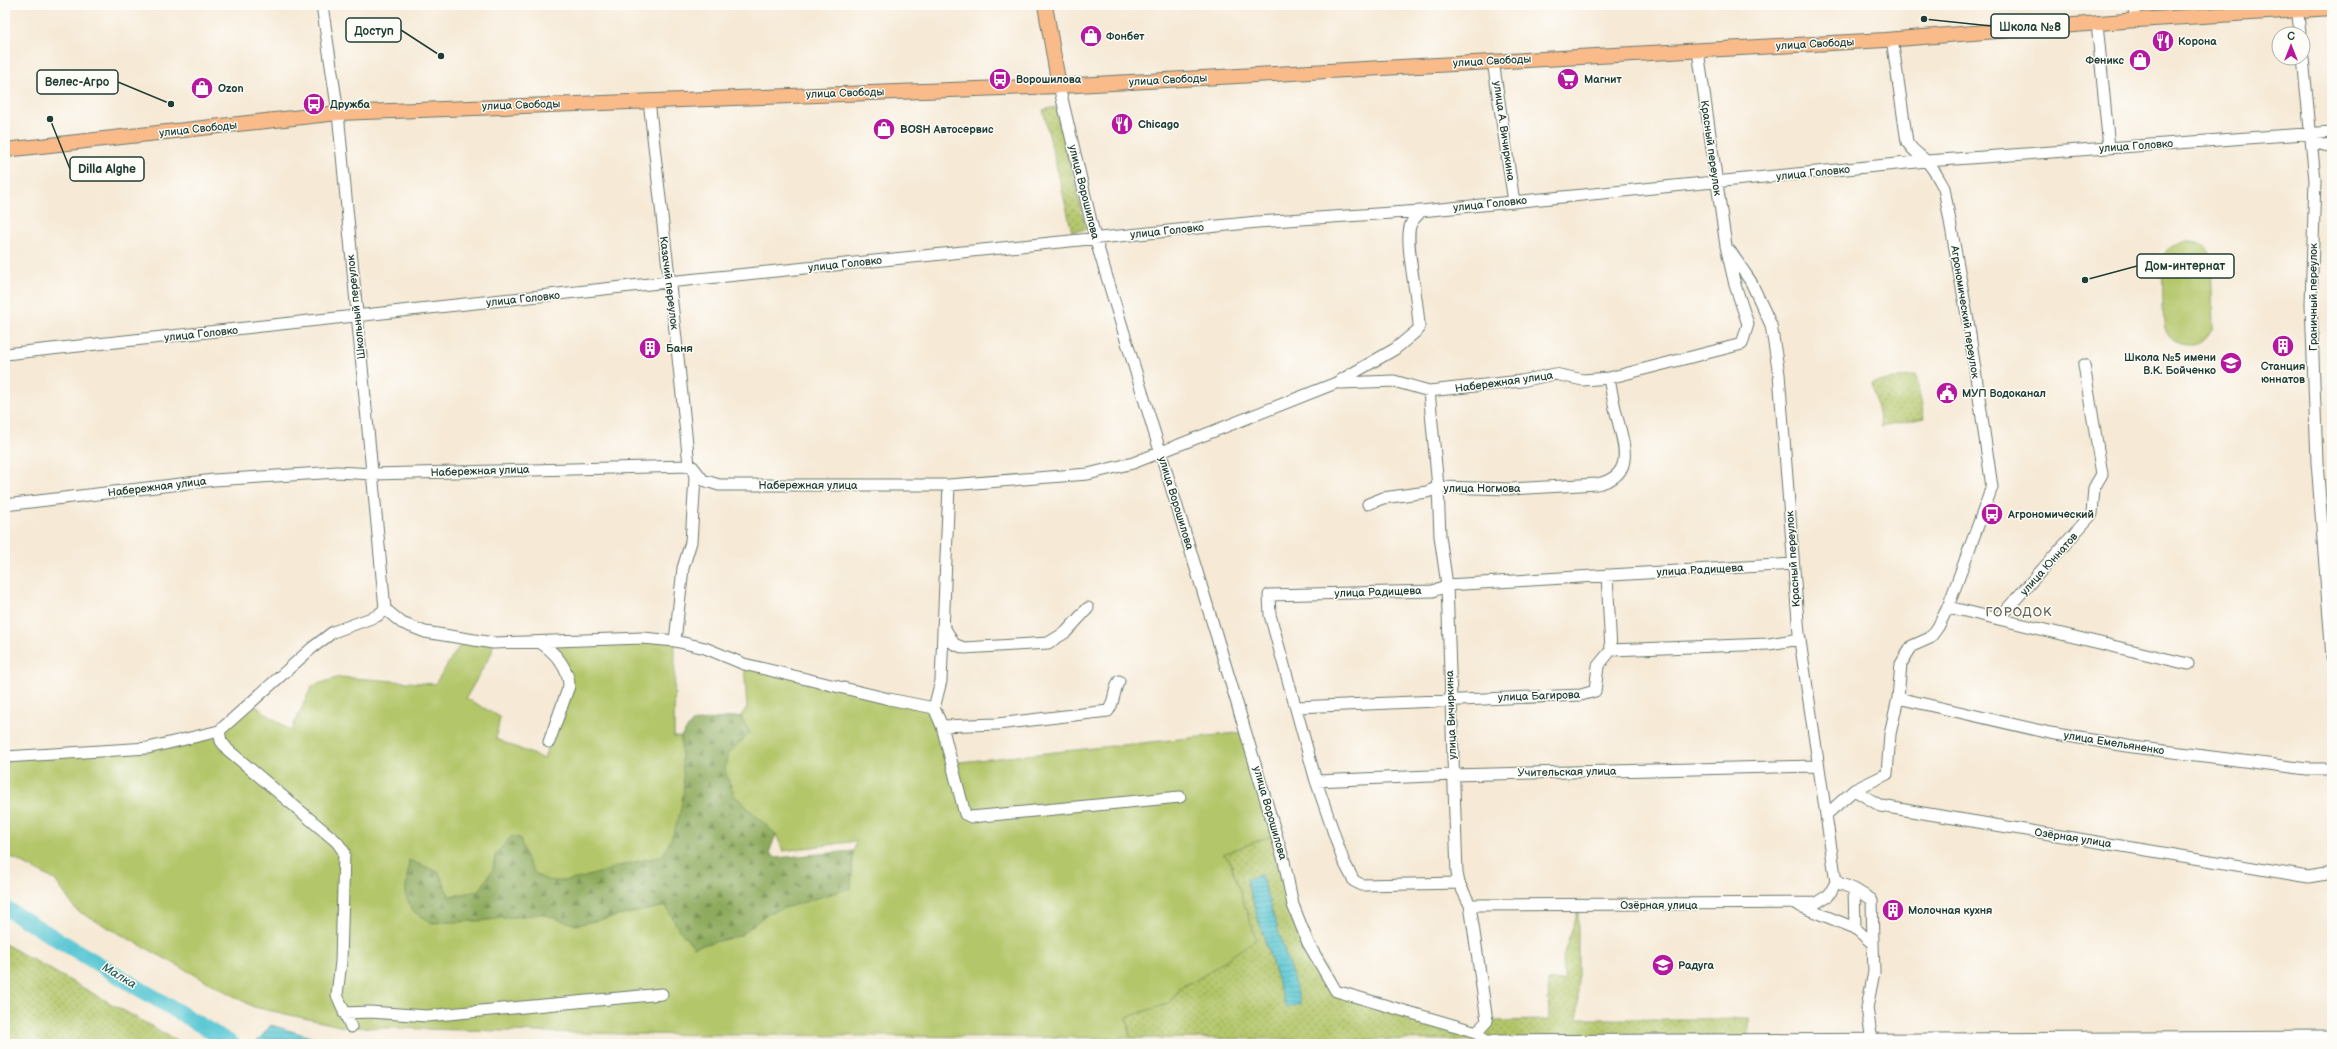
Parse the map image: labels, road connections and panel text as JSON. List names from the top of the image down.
{
  "streets": {
    "main road": ["улица Свободы", "улица Ворошилова"],
    "street": [
      "улица А. Вичиркина",
      "улица Головко",
      "Красный переулок",
      "Казачий переулок",
      "Граничный переулок",
      "Школьный переулок",
      "Агрономический переулок",
      "Набережная улица",
      "улица Ногмова",
      "улица Юннатов",
      "улица Радищева",
      "улица Багирова",
      "улица Вичиркина",
      "улица Емельяненко",
      "Учительская улица",
      "Озёрная улица"
    ]
  },
  "crossings": [
    ["улица Свободы", "улица А. Вичиркина"],
    ["улица Свободы", "Красный переулок"],
    ["улица Свободы", "улица Ворошилова"],
    ["улица Свободы", "Казачий переулок"],
    ["улица Свободы", "Школьный переулок"],
    ["улица Свободы", "Агрономический переулок"],
    ["улица А. Вичиркина", "улица Головко"],
    ["улица Головко", "Красный переулок"],
    ["улица Головко", "улица Ворошилова"],
    ["улица Головко", "Казачий переулок"],
    ["улица Головко", "Граничный переулок"],
    ["улица Головко", "Школьный переулок"],
    ["улица Головко", "Агрономический переулок"],
    ["улица Головко", "Набережная улица"],
    ["Красный переулок", "Набережная улица"],
    ["Красный переулок", "улица Радищева"],
    ["Красный переулок", "Учительская улица"],
    ["Красный переулок", "Озёрная улица"],
    ["улица Ворошилова", "Набережная улица"],
    ["улица Ворошилова", "улица Вичиркина"],
    ["Казачий переулок", "Набережная улица"],
    ["Школьный переулок", "Набережная улица"],
    ["Агрономический переулок", "улица Емельяненко"],
    ["Агрономический переулок", "Озёрная улица"],
    ["Набережная улица", "улица Ногмова"],
    ["Набережная улица", "улица Вичиркина"],
    ["улица Ногмова", "улица Вичиркина"],
    ["улица Радищева", "улица Багирова"],
    ["улица Радищева", "улица Вичиркина"],
    ["улица Радищева", "Учительская улица"],
    ["улица Багирова", "улица Вичиркина"],
    ["улица Вичиркина", "Учительская улица"],
    ["улица Вичиркина", "Озёрная улица"]
  ],
  "districts": ["ГОРОДОК"],
  "water": ["Малка"],
  "places": {
    "other": [
      "Школа №8",
      "Доступ",
      "Велес-Агро",
      "Dilla Alghe",
      "Дом-интернат"
    ],
    "shop": [
      "Фонбет",
      "Феникс",
      "Ozon",
      "BOSH Автосервис"
    ],
    "restaurant": ["Корона", "Chicago"],
    "bus stop": ["Ворошилова", "Дружба", "Агрономический"],
    "supermarket": ["Магнит"],
    "building": ["Станция юннатов", "Баня", "Молочная кухня"],
    "school or university": ["Школа №5 имени В.К. Бойченко", "Радуга"],
    "public building": ["МУП Водоканал"]
  },
  "north": "top"
}
